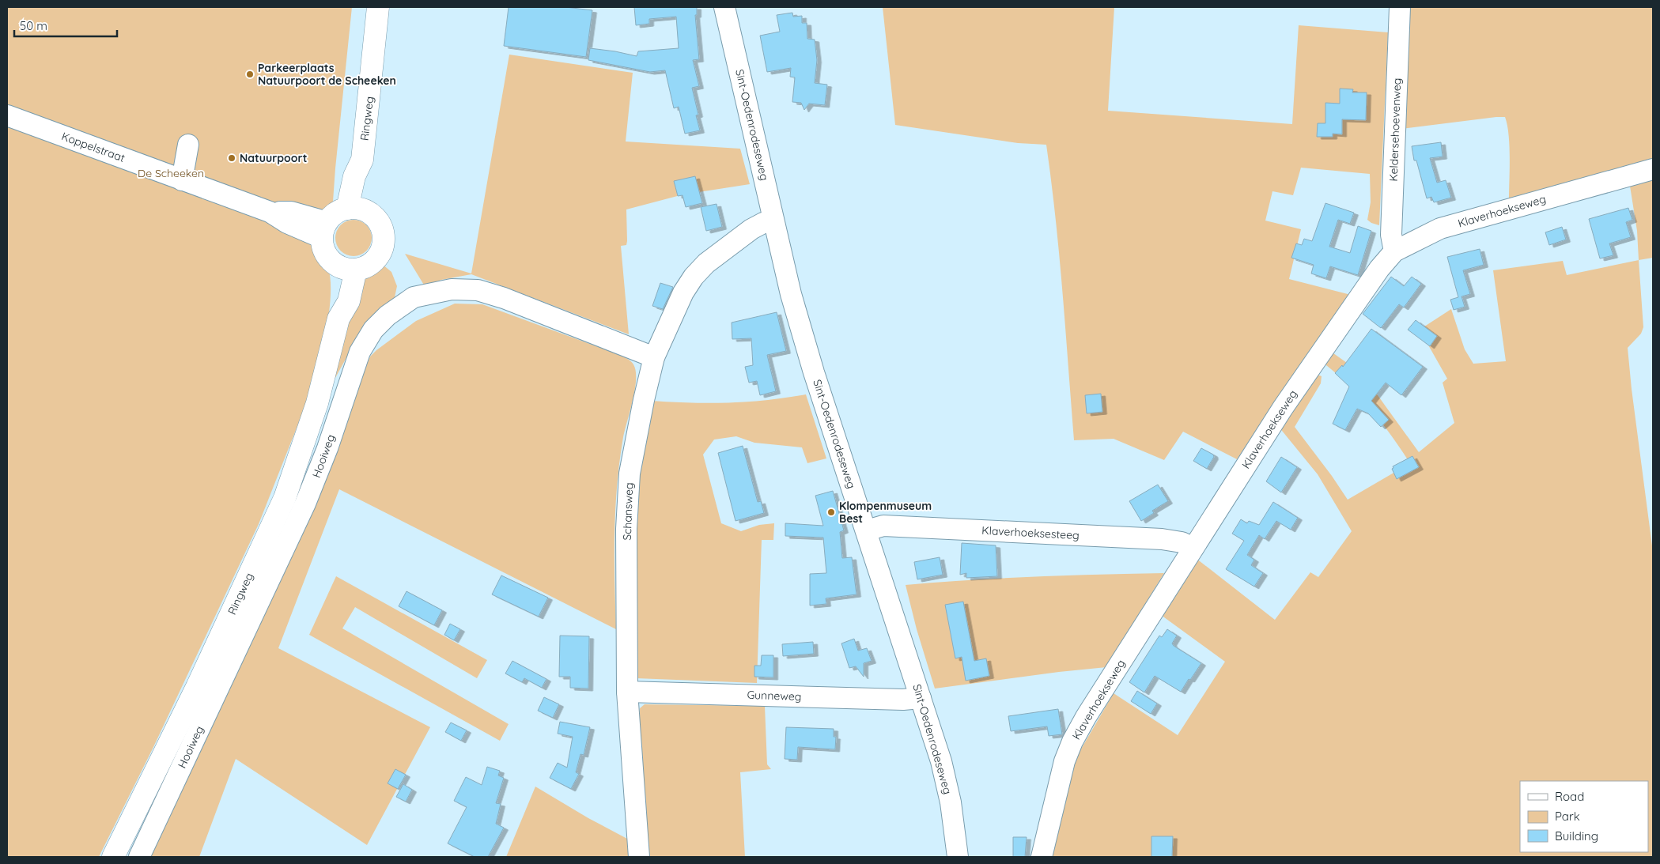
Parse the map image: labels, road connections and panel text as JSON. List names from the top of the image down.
{
  "streets": {
    "main road": ["Ringweg"],
    "street": [
      "Sint-Oedenrodeseweg",
      "Keldersehoevenweg",
      "Koppelstraat",
      "Klaverhoekseweg",
      "Hooiweg",
      "Schansweg",
      "Klaverhoeksesteeg",
      "Gunneweg"
    ]
  },
  "crossings": [
    ["Ringweg", "Koppelstraat"],
    ["Sint-Oedenrodeseweg", "Schansweg"],
    ["Sint-Oedenrodeseweg", "Klaverhoeksesteeg"],
    ["Sint-Oedenrodeseweg", "Gunneweg"],
    ["Keldersehoevenweg", "Klaverhoekseweg"],
    ["Klaverhoekseweg", "Klaverhoeksesteeg"],
    ["Hooiweg", "Schansweg"],
    ["Schansweg", "Gunneweg"]
  ],
  "parks": ["De Scheeken"],
  "places": ["Parkeerplaats Natuurpoort de Scheeken", "Natuurpoort", "Klompenmuseum Best"],
  "legend": ["Road", "Park", "Building"],
  "scale_bar": "50 m"
}
